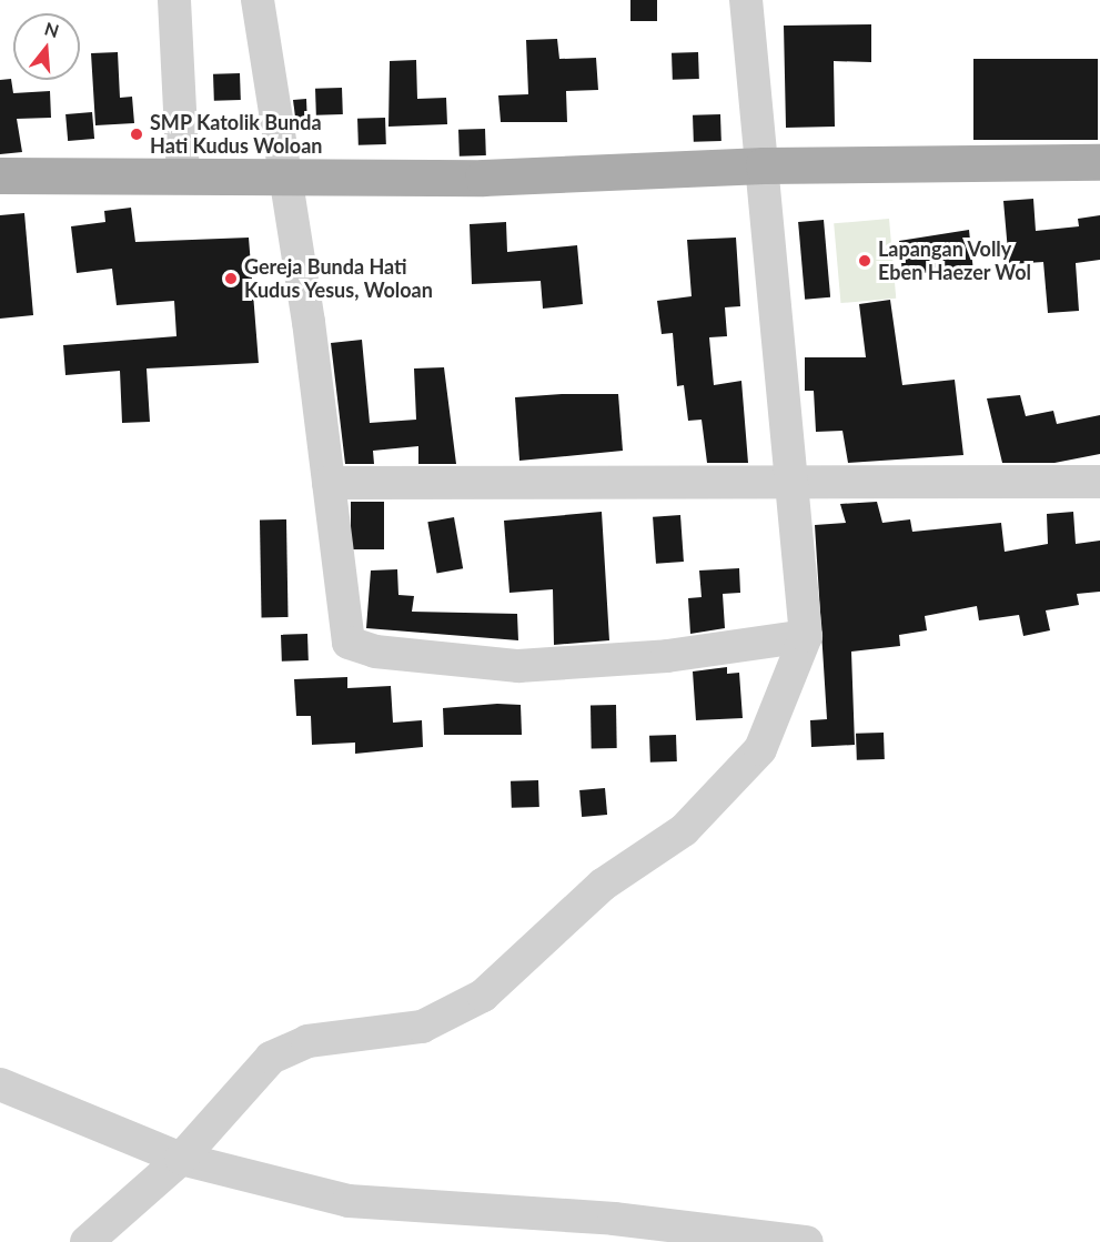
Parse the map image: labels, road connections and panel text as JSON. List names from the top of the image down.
{
  "places": ["SMP Katolik Bunda Hati Kudus Woloan", "Lapangan Volly Eben Haezer Wol", "Gereja Bunda Hati Kudus Yesus, Woloan"],
  "north": "top"
}
